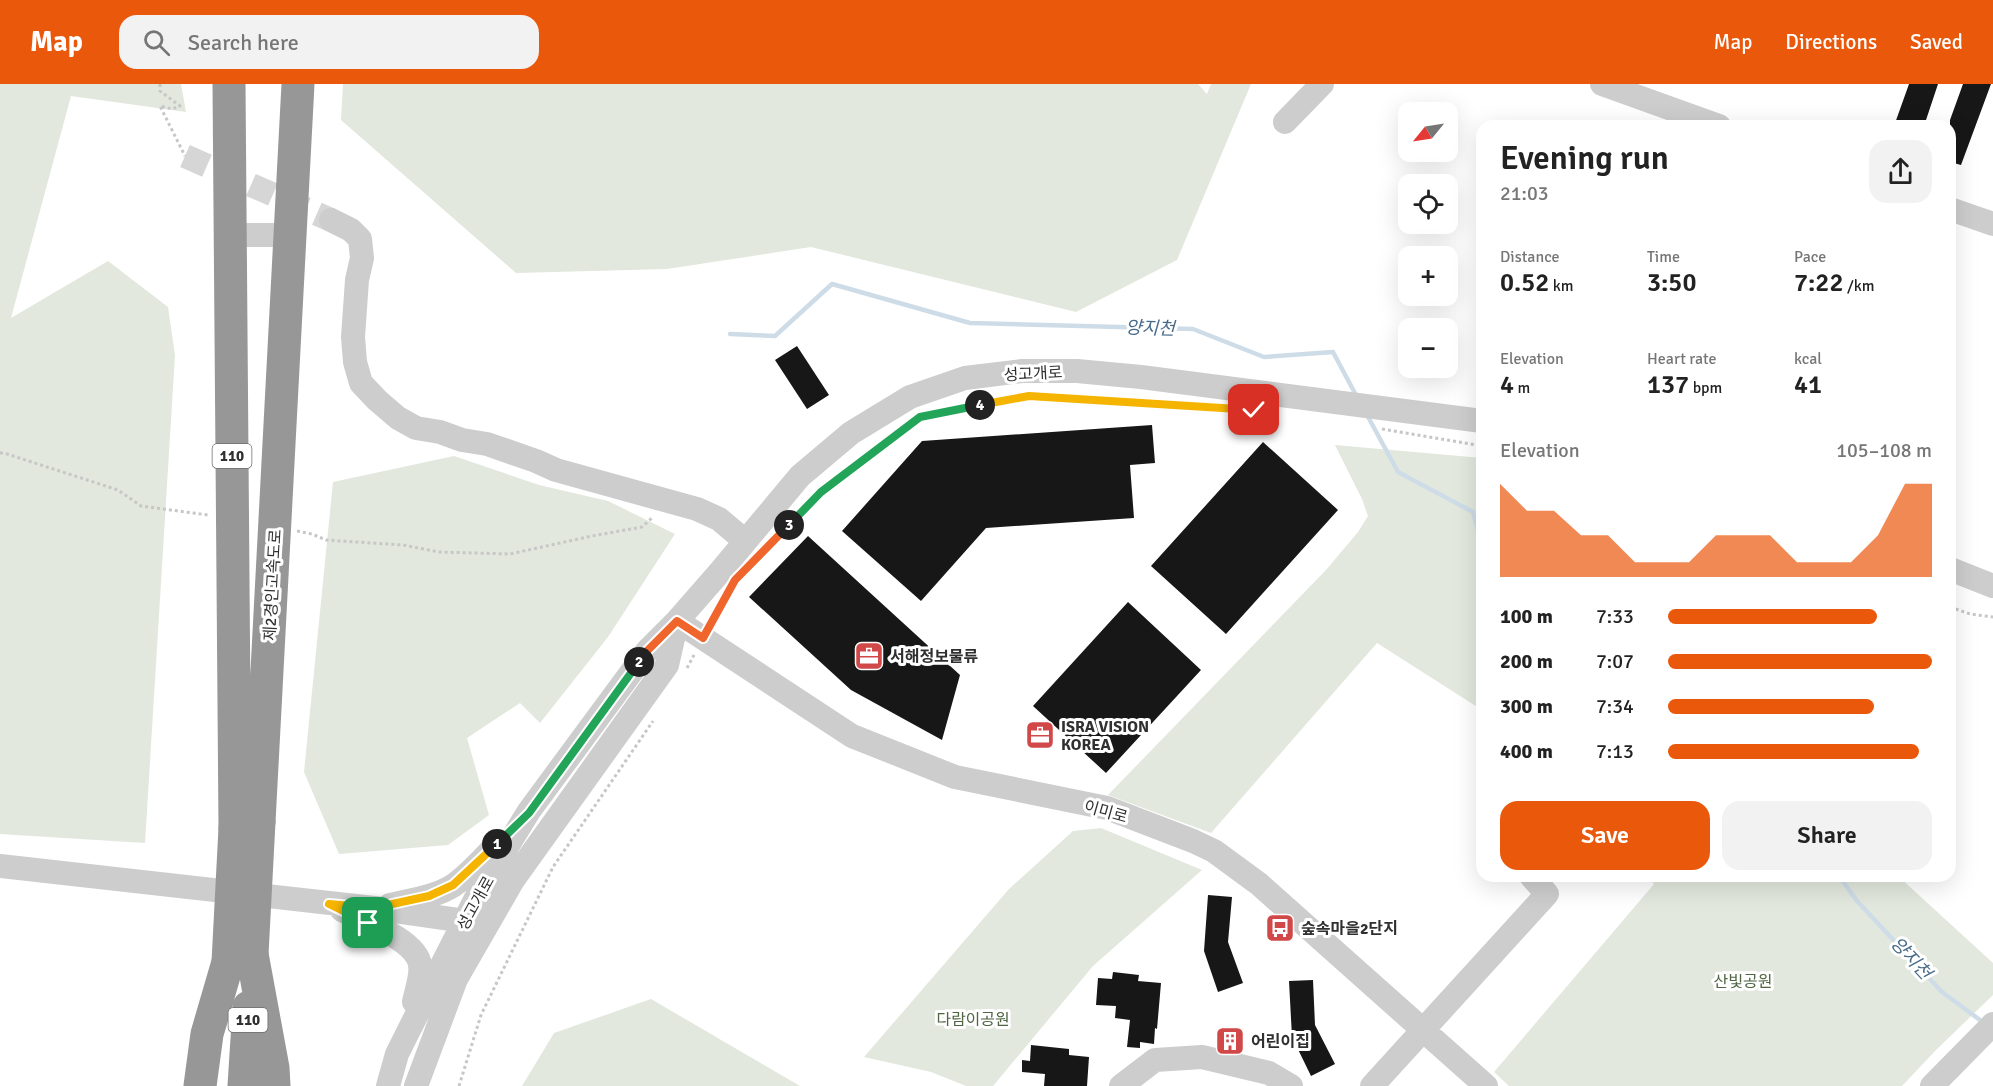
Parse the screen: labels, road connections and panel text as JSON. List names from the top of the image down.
{
  "streets": {
    "highway": ["110", "제2경인고속도로"],
    "street": ["성고개로", "이미로"]
  },
  "crossings": [
    ["성고개로", "이미로"]
  ],
  "water": ["양지천"],
  "parks": ["산빛공원", "다람이공원"],
  "places": {
    "office": ["서해정보물류", "ISRA VISION KOREA"],
    "bus stop": ["숲속마을2단지"],
    "building": ["어린이집"]
  },
  "north": "bottom left",
  "page": {
    "header": "Map",
    "search": "Search here",
    "nav": ["Map", "Directions", "Saved"],
    "map_buttons": ["+", "−"],
    "heading": ["Evening run", "21:03"],
    "stats": [
      ["Distance", "0.52 km"],
      ["Time", "3:50"],
      ["Pace", "7:22 /km"],
      ["Elevation", "4 m"],
      ["Heart rate", "137 bpm"],
      ["kcal", "41"]
    ],
    "pins": [
      "4",
      "3",
      "2",
      "1"
    ],
    "chart": ["Elevation", "105–108 m"],
    "list": [
      {
        "name": "100 m",
        "note": "7:33"
      },
      {
        "name": "200 m",
        "note": "7:07"
      },
      {
        "name": "300 m",
        "note": "7:34"
      },
      {
        "name": "400 m",
        "note": "7:13"
      }
    ],
    "buttons": ["Save", "Share"]
  }
}
